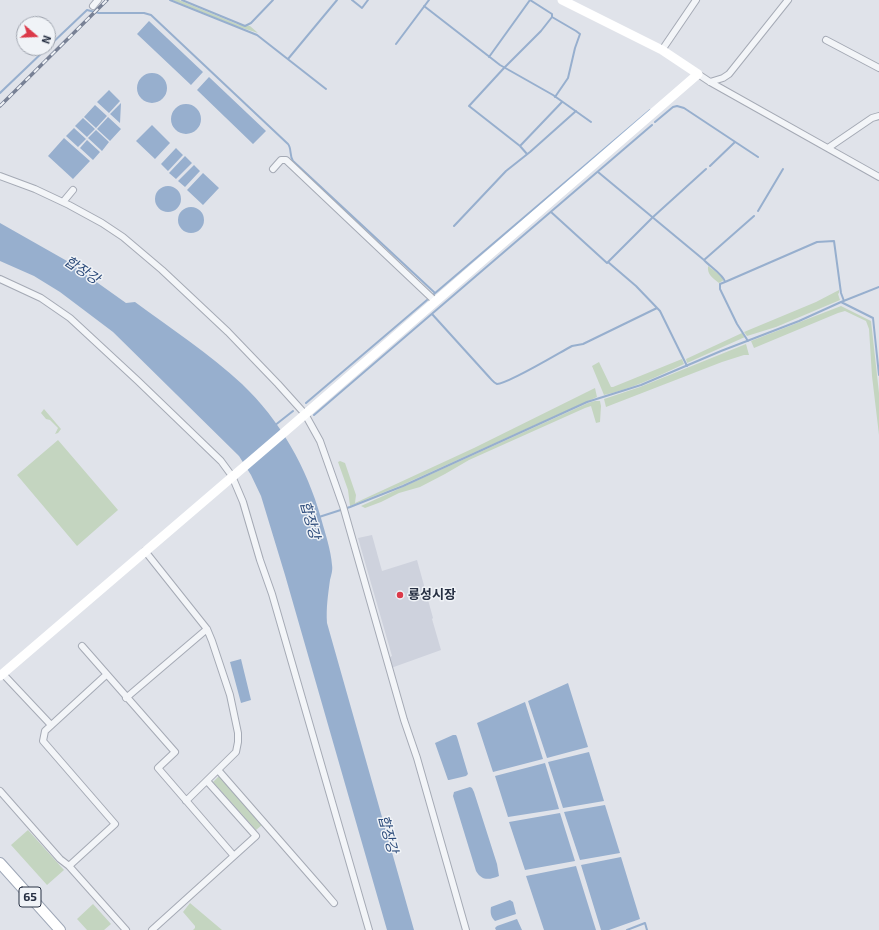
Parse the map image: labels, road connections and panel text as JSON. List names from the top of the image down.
{
  "streets": {
    "main road": ["65"]
  },
  "water": ["합장강"],
  "places": ["룡성시장"],
  "north": "right"
}
